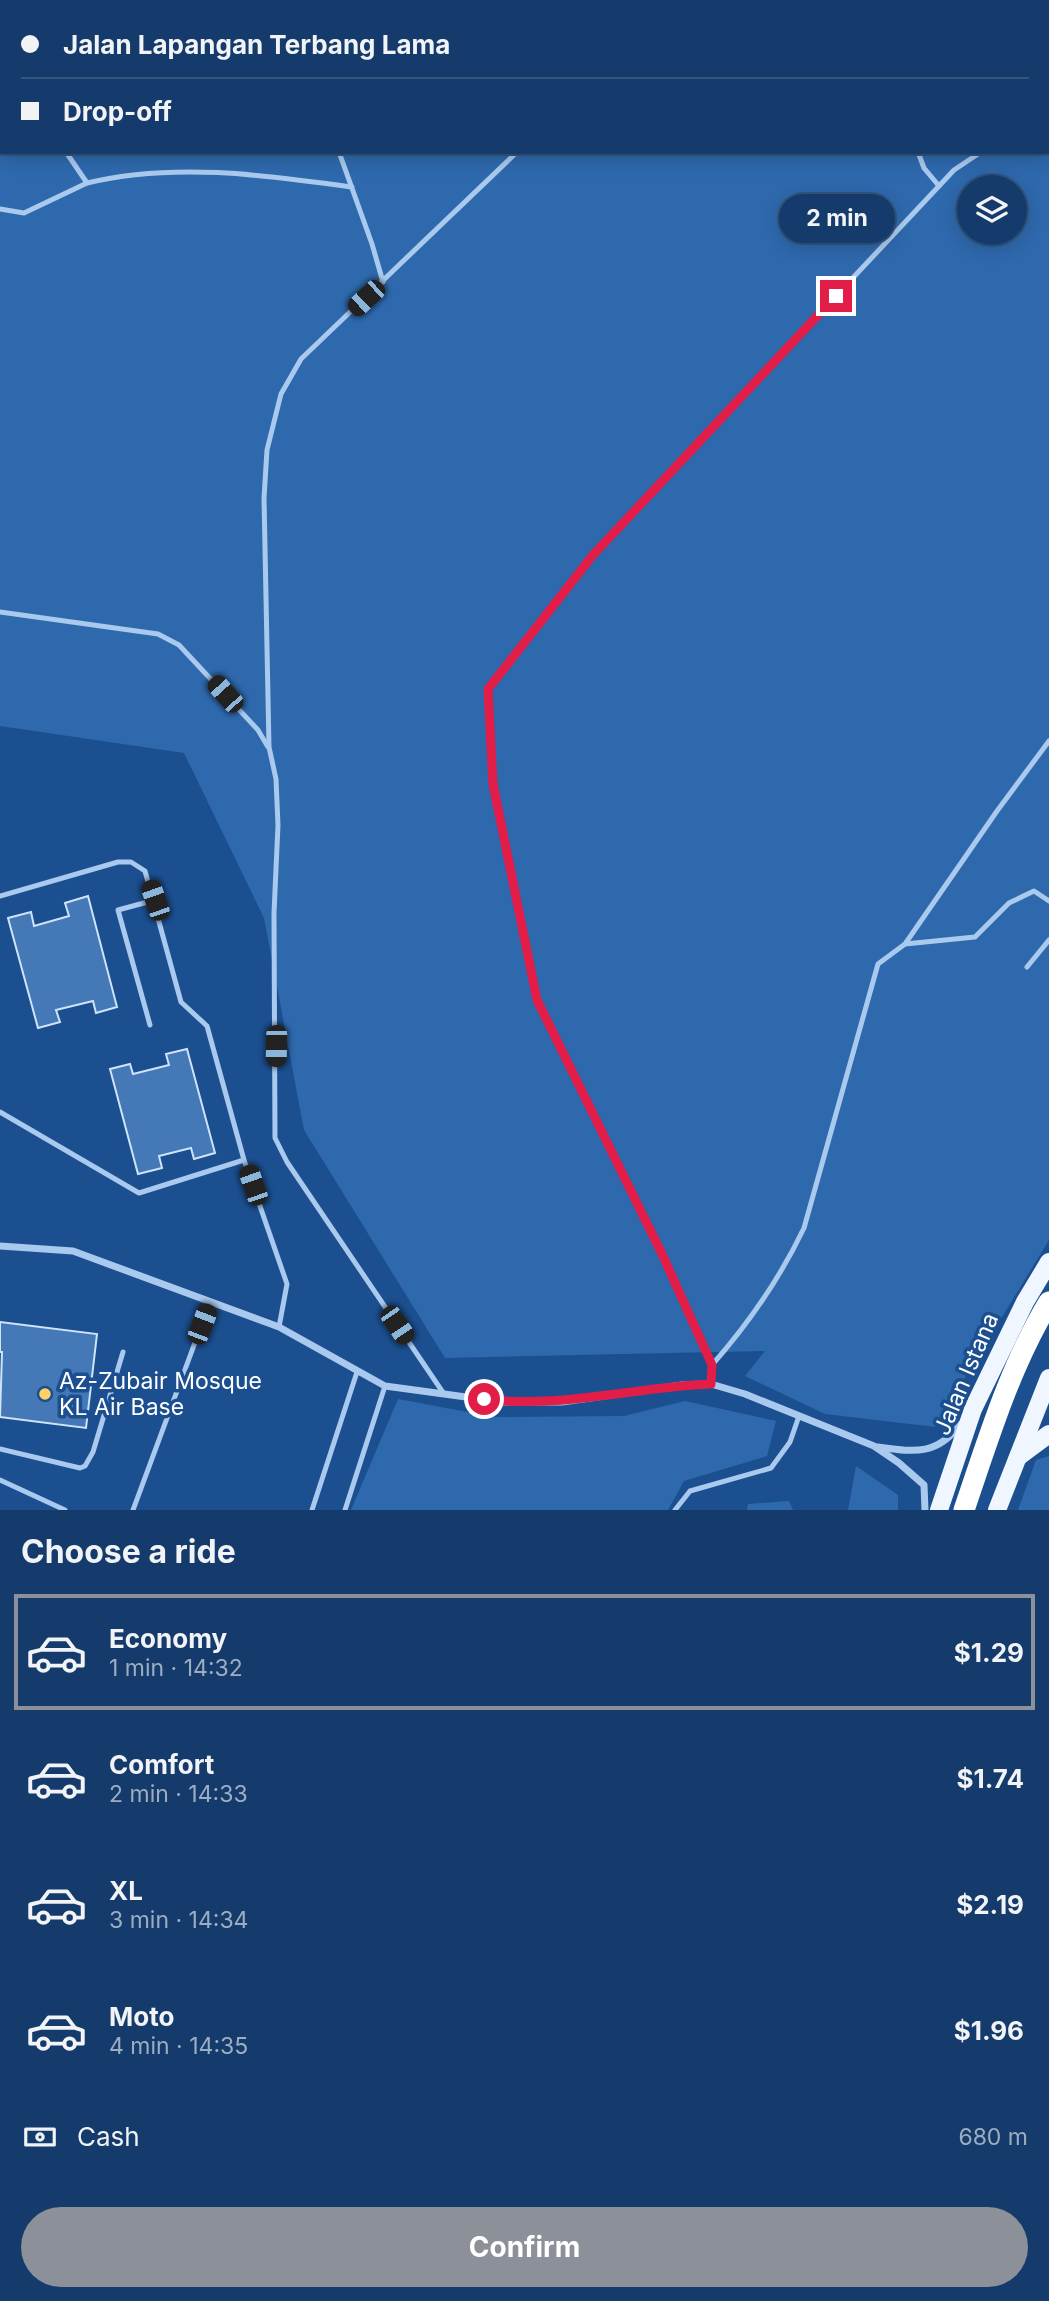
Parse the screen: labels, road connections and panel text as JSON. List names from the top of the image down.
{
  "streets": {
    "main road": ["Jalan Istana"]
  },
  "places": ["Az-Zubair Mosque KL Air Base"],
  "page": {
    "banner": ["Jalan Lapangan Terbang Lama", "Drop-off"],
    "bubble": "2 min",
    "heading": "Choose a ride",
    "list": [
      {
        "name": "Economy",
        "note": "1 min · 14:32",
        "value": "$1.29"
      },
      {
        "name": "Comfort",
        "note": "2 min · 14:33",
        "value": "$1.74"
      },
      {
        "name": "XL",
        "note": "3 min · 14:34",
        "value": "$2.19"
      },
      {
        "name": "Moto",
        "note": "4 min · 14:35",
        "value": "$1.96"
      }
    ],
    "pay": ["Cash", "680 m"],
    "buttons": "Confirm"
  }
}
